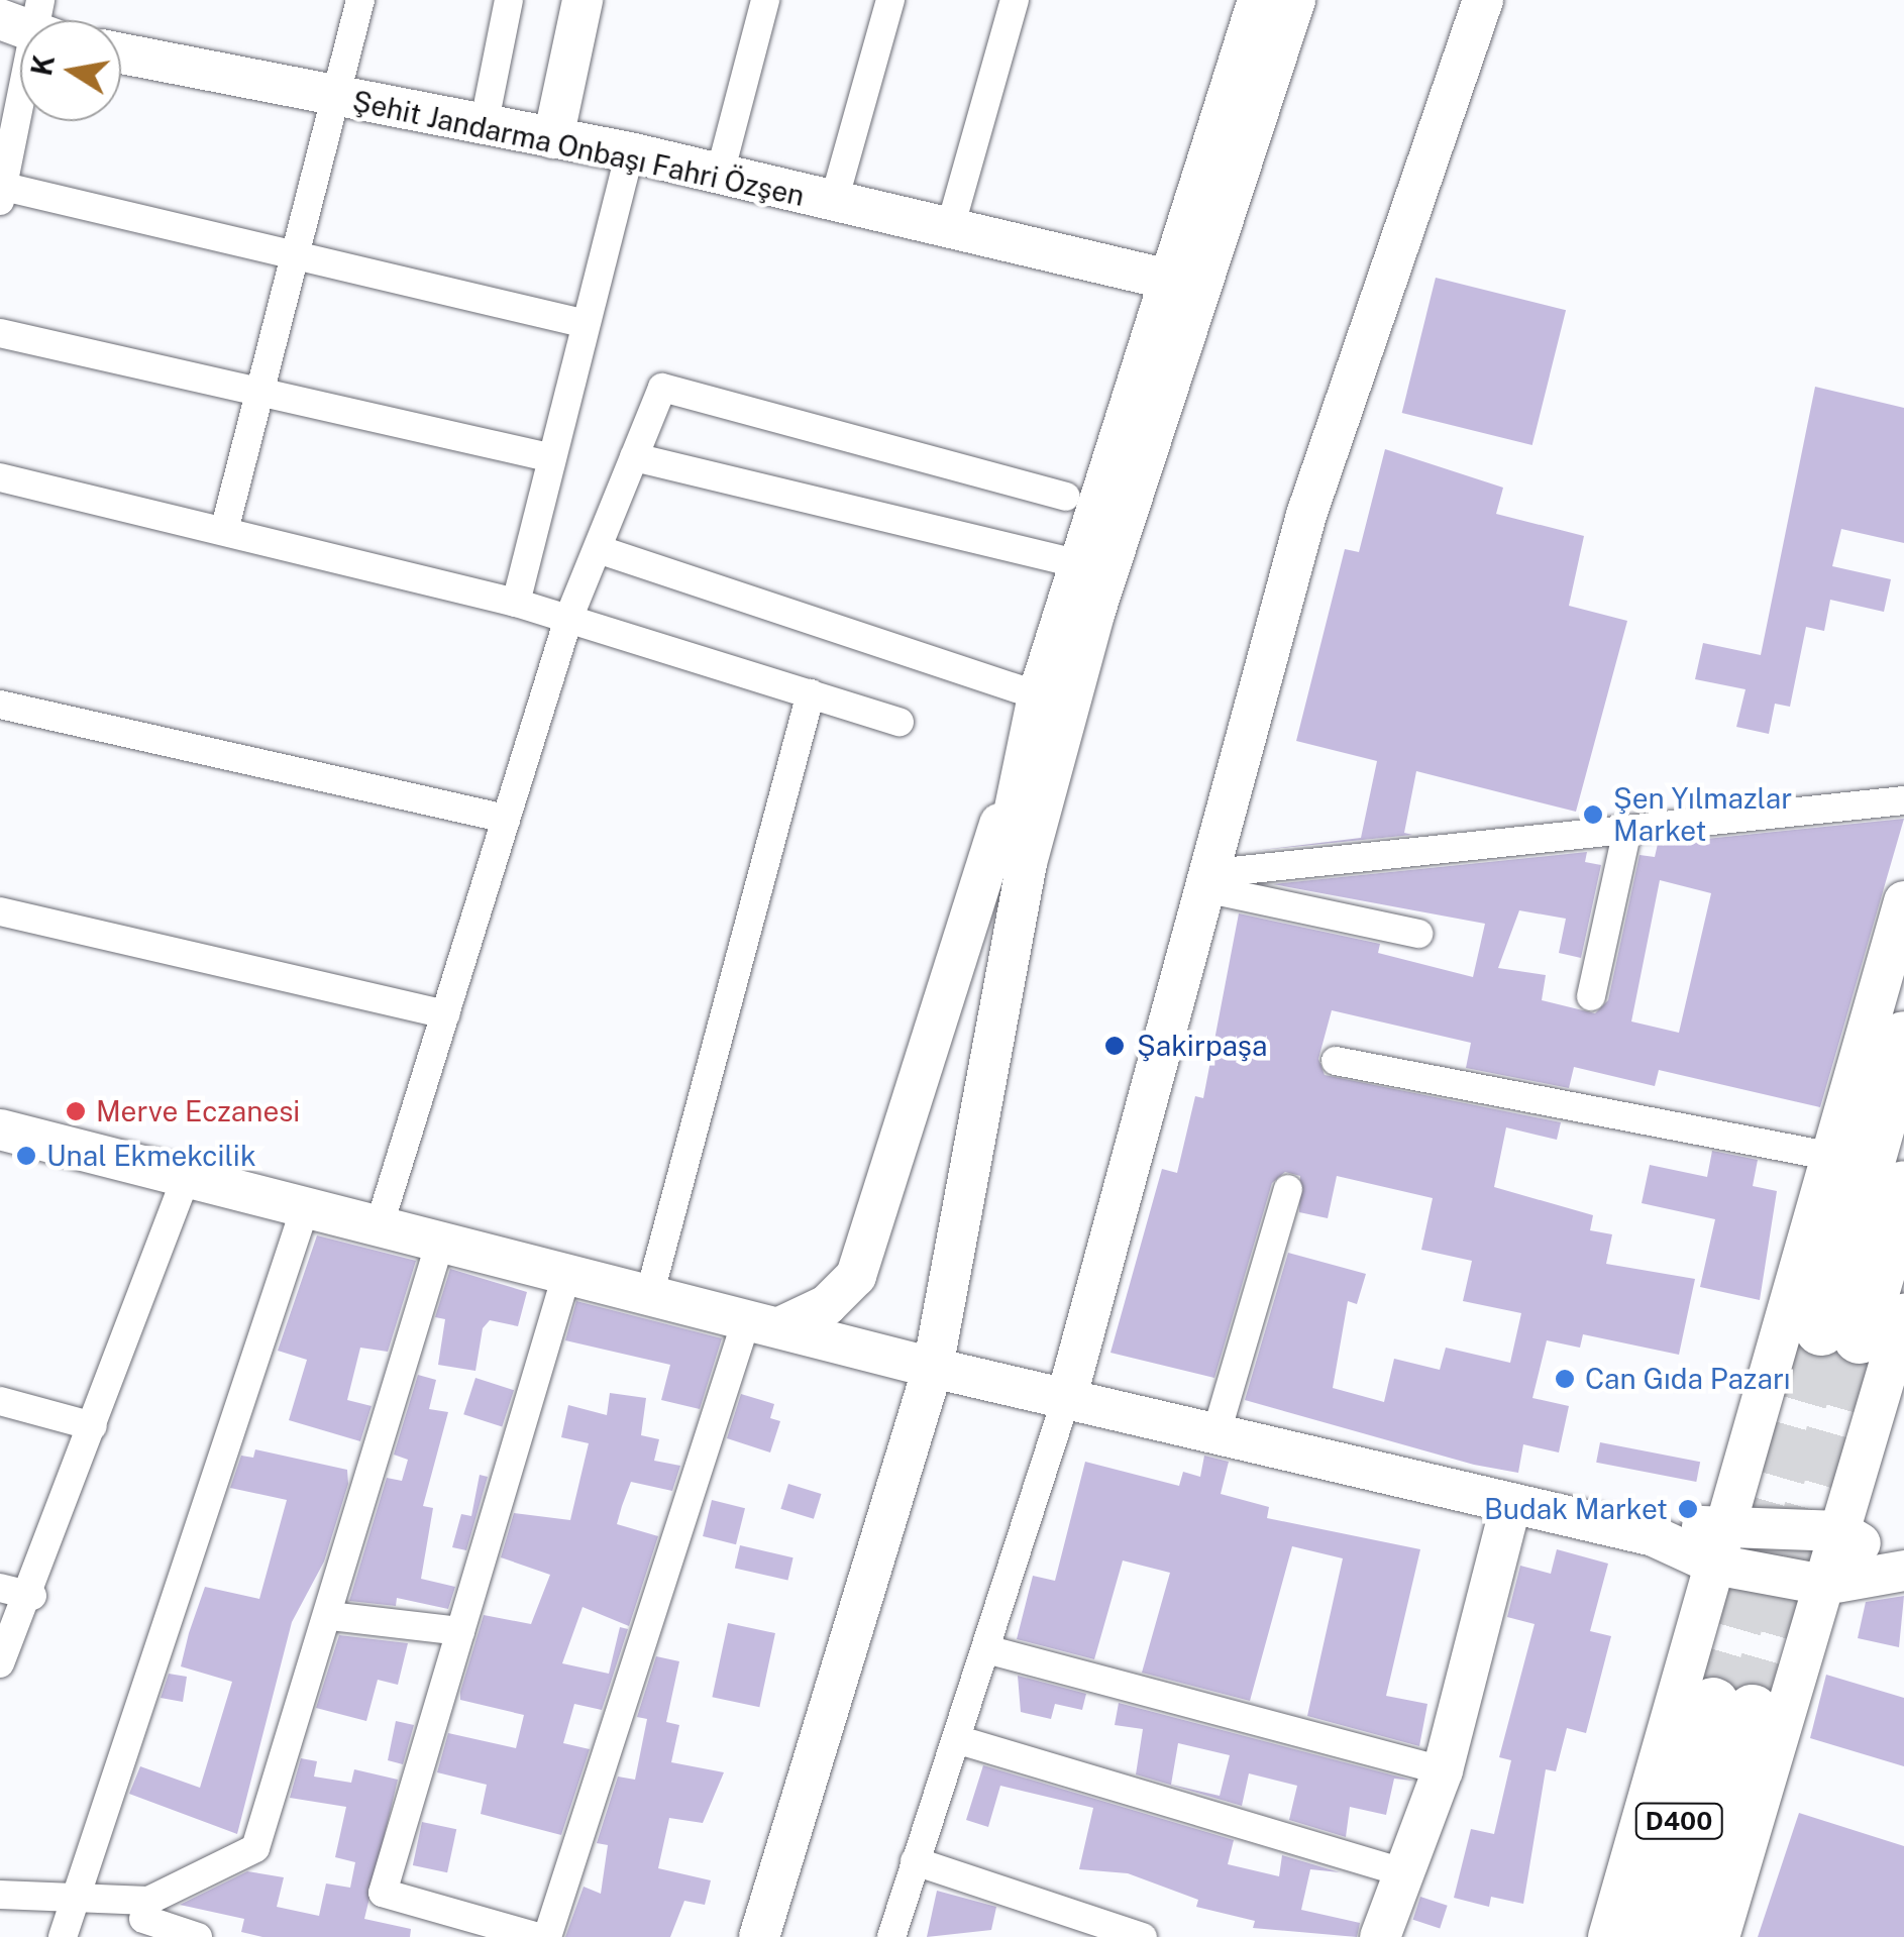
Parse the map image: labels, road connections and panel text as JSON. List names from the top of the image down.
{
  "streets": {
    "highway": ["D400"],
    "main road": ["Şehit Jandarma Onbaşı Fahri Özşen"]
  },
  "places": [
    "Şen Yılmazlar Market",
    "Şakirpaşa",
    "Merve Eczanesi",
    "Unal Ekmekcilik",
    "Can Gıda Pazarı",
    "Budak Market"
  ],
  "north": "left"
}
